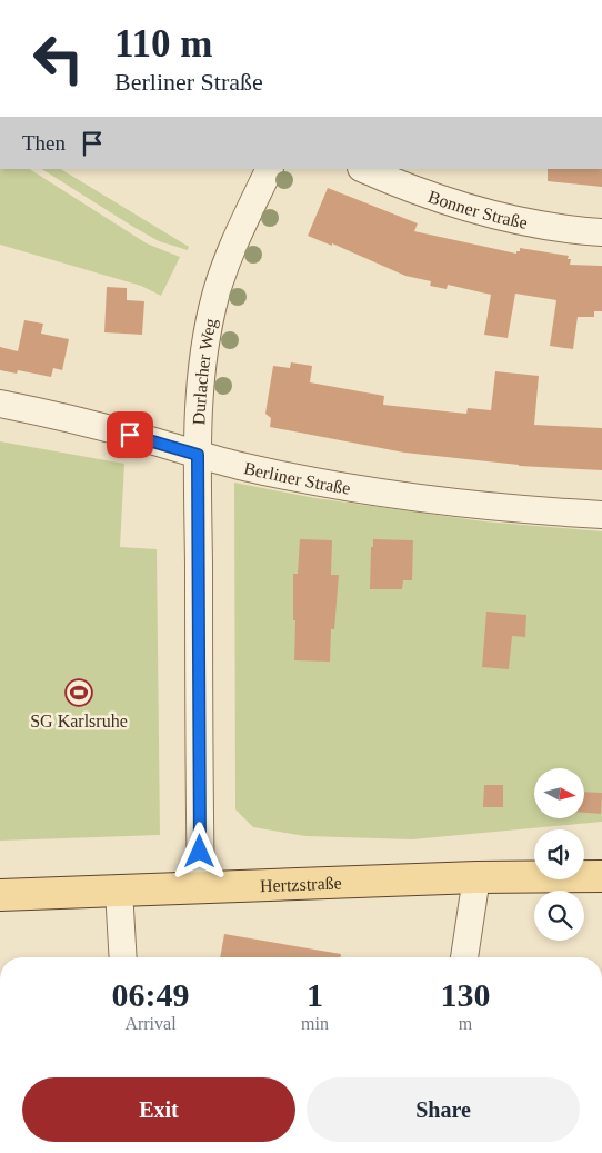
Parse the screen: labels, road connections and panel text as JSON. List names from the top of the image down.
{
  "streets": {
    "main road": ["Hertzstraße"],
    "street": ["Bonner Straße", "Durlacher Weg", "Berliner Straße"]
  },
  "crossings": [
    ["Durlacher Weg", "Berliner Straße"],
    ["Durlacher Weg", "Hertzstraße"]
  ],
  "places": {
    "sports": ["SG Karlsruhe"]
  },
  "north": "right",
  "page": {
    "turn": ["110 m", "Berliner Straße"],
    "then": "Then",
    "eta": [
      "06:49",
      "Arrival",
      "1",
      "min",
      "130",
      "m"
    ],
    "buttons": ["Exit", "Share"]
  }
}
